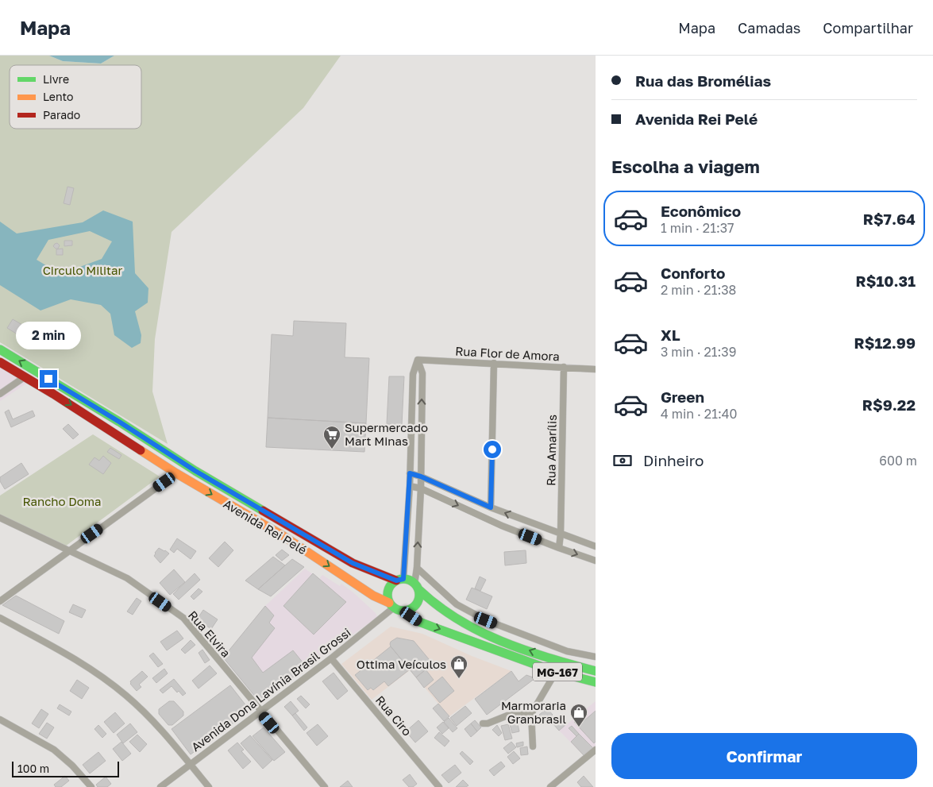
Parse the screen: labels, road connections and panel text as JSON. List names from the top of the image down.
{
  "streets": {
    "main road": ["Avenida Rei Pelé", "MG-167"],
    "street": [
      "Rua Flor de Amora",
      "Rua Amarílis",
      "Rua Elvira",
      "Avenida Dona Lavínia Brasil Grossi",
      "Rua Ciro"
    ]
  },
  "crossings": [
    ["Rua Flor de Amora", "Rua Amarílis"],
    ["Avenida Rei Pelé", "MG-167"],
    ["Avenida Rei Pelé", "Avenida Dona Lavínia Brasil Grossi"],
    ["Rua Elvira", "Avenida Dona Lavínia Brasil Grossi"],
    ["MG-167", "Avenida Dona Lavínia Brasil Grossi"],
    ["Avenida Dona Lavínia Brasil Grossi", "Rua Ciro"]
  ],
  "parks": ["Circulo Militar", "Rancho Doma"],
  "places": {
    "supermarket": ["Supermercado Mart Minas"],
    "shop": ["Ottima Veículos", "Marmoraria Granbrasil"]
  },
  "legend": ["Livre", "Lento", "Parado"],
  "scale_bar": "100 m",
  "page": {
    "header": "Mapa",
    "nav": ["Mapa", "Camadas", "Compartilhar"],
    "banner": ["Rua das Bromélias", "Avenida Rei Pelé"],
    "heading": "Escolha a viagem",
    "list": [
      {
        "name": "Econômico",
        "note": "1 min · 21:37",
        "value": "R$7.64"
      },
      {
        "name": "Conforto",
        "note": "2 min · 21:38",
        "value": "R$10.31"
      },
      {
        "name": "XL",
        "note": "3 min · 21:39",
        "value": "R$12.99"
      },
      {
        "name": "Green",
        "note": "4 min · 21:40",
        "value": "R$9.22"
      }
    ],
    "bubble": "2 min",
    "pay": ["Dinheiro", "600 m"],
    "buttons": "Confirmar",
    "scale": "100 m"
  }
}
